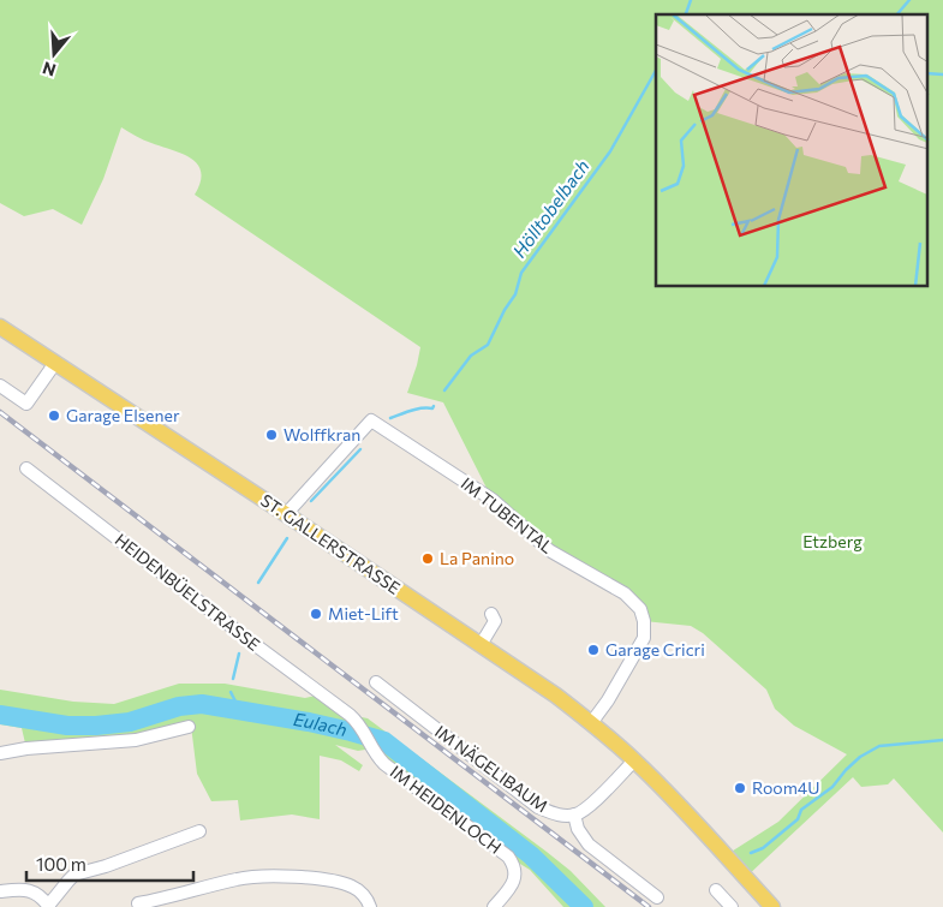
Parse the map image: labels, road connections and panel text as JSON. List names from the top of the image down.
{
  "streets": {
    "main road": ["ST. GALLERSTRASSE"],
    "street": [
      "IM TUBENTAL",
      "HEIDENBÜELSTRASSE",
      "IM NÄGELIBAUM",
      "IM HEIDENLOCH"
    ]
  },
  "crossings": [
    ["IM TUBENTAL", "ST. GALLERSTRASSE"],
    ["HEIDENBÜELSTRASSE", "IM HEIDENLOCH"]
  ],
  "water": ["Hölltobelbach", "Eulach"],
  "parks": ["Etzberg"],
  "places": [
    "Garage Elsener",
    "Wolffkran",
    "La Panino",
    "Miet-Lift",
    "Garage Cricri",
    "Room4U"
  ],
  "scale_bar": "100 m",
  "north": "bottom"
}
